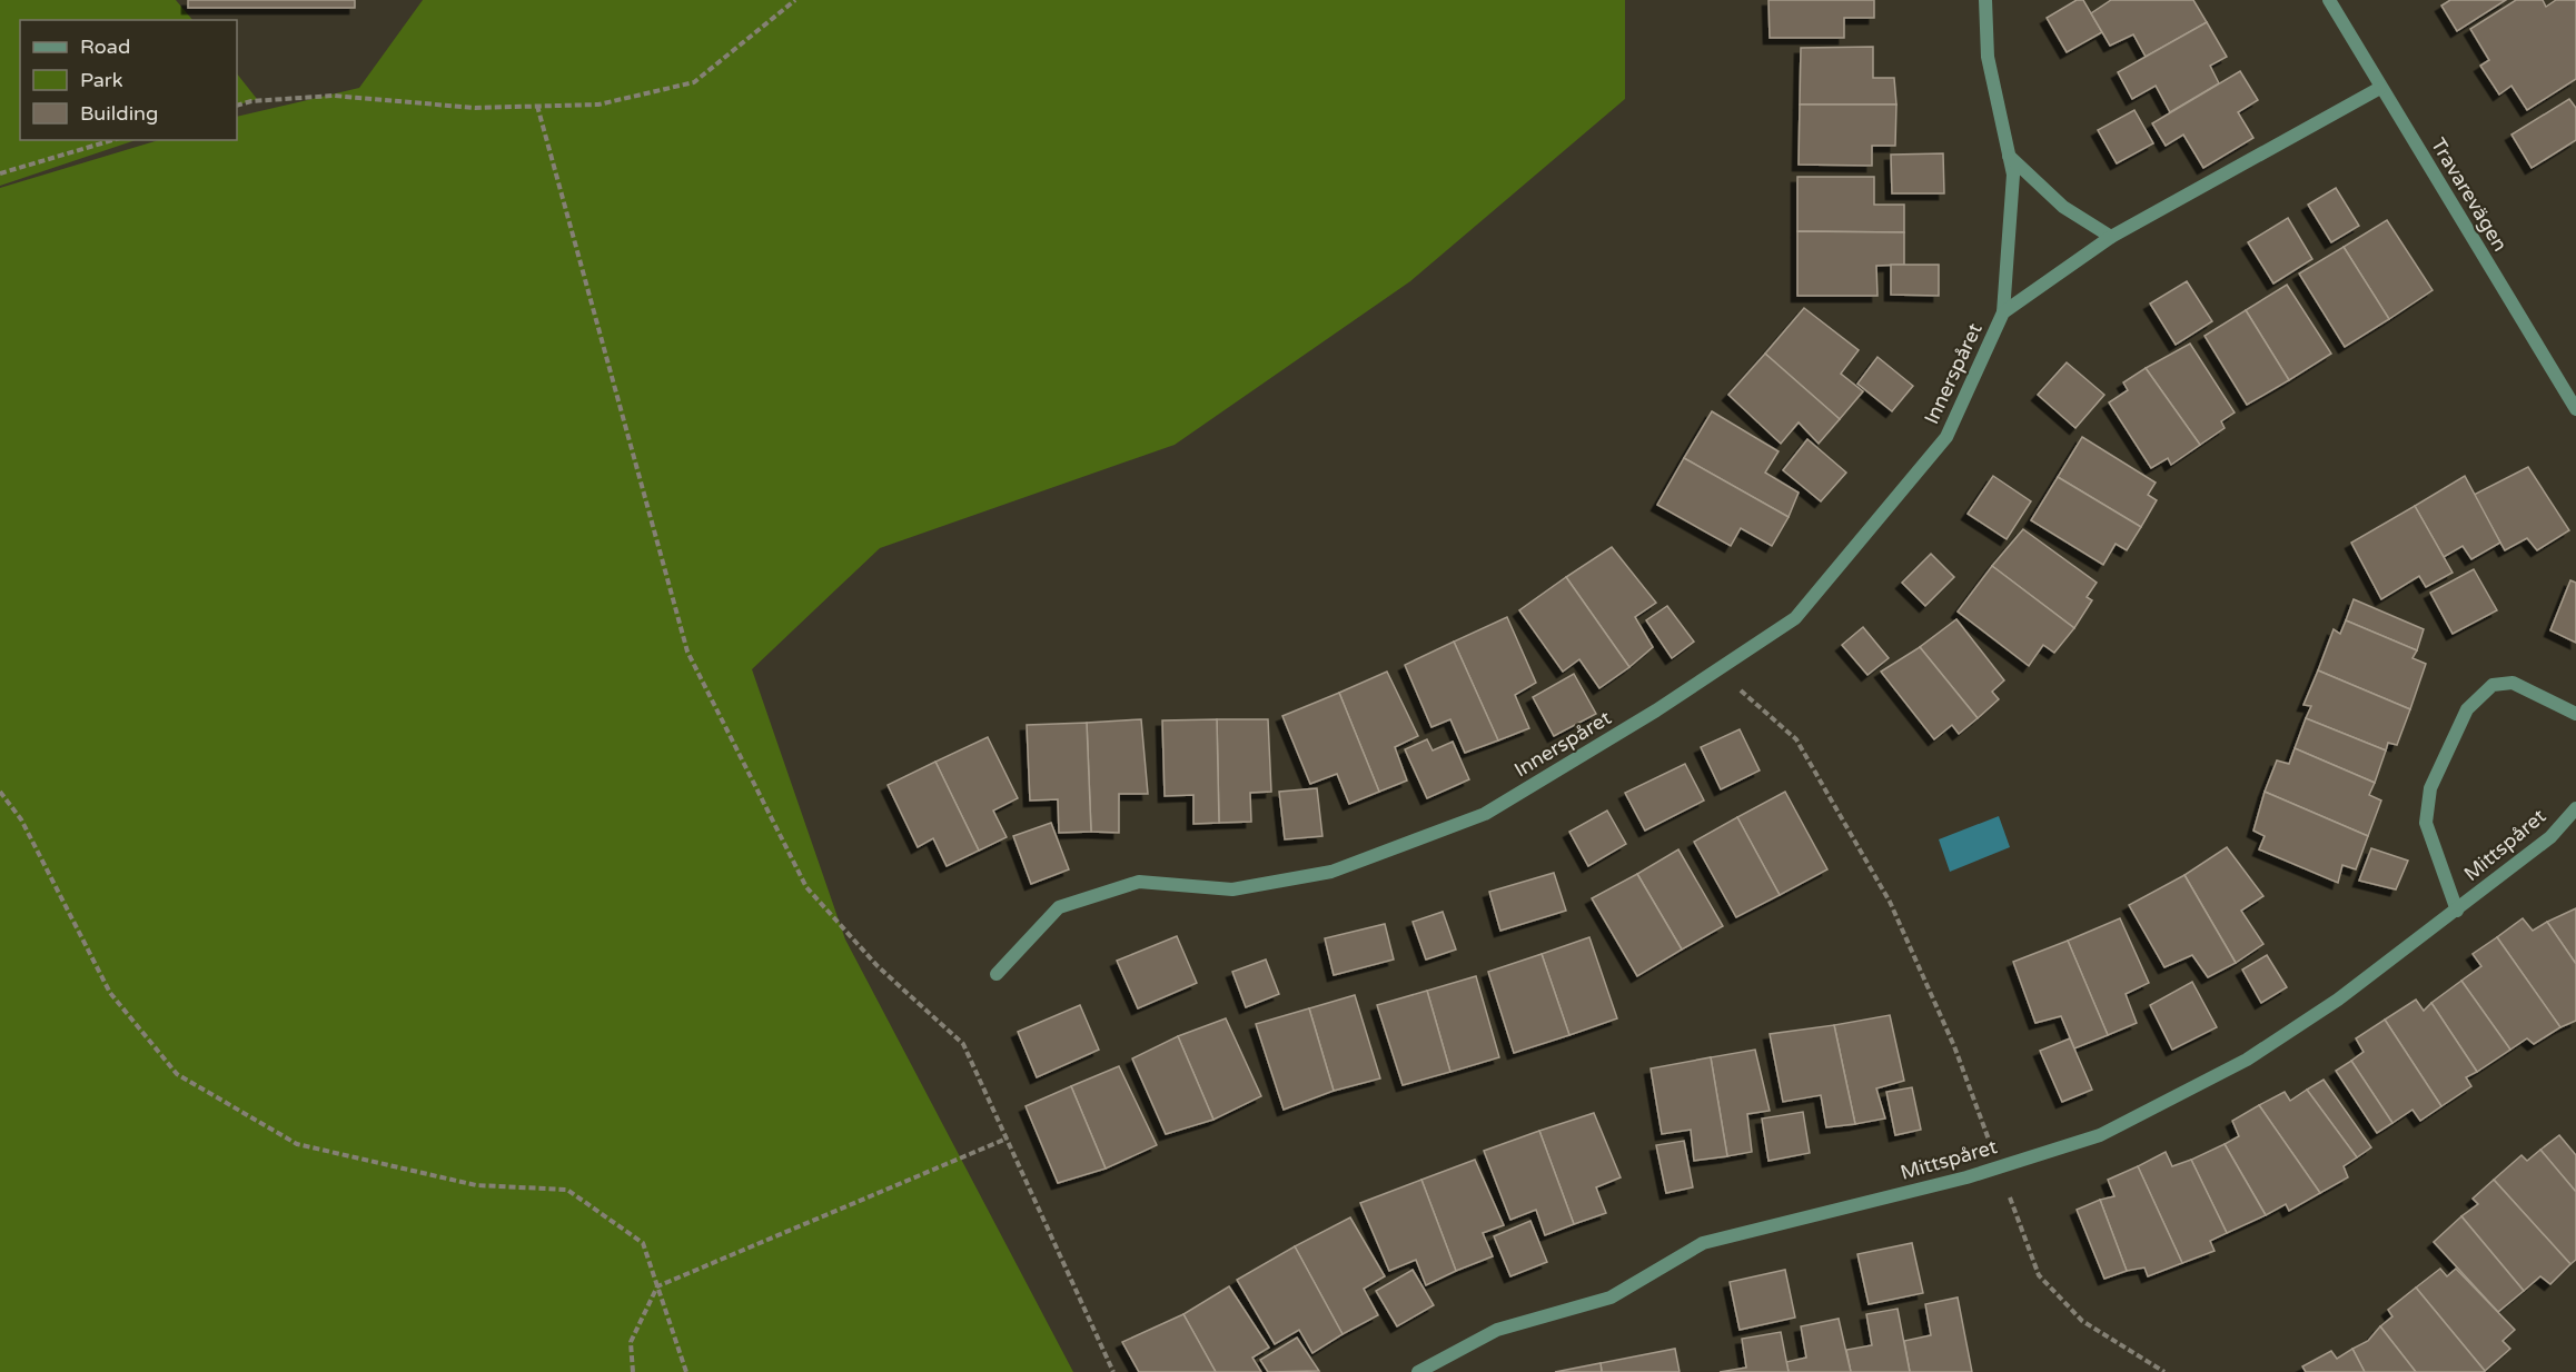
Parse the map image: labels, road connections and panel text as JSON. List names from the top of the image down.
{
  "streets": {
    "street": ["Travarevägen", "Innerspåret", "Mittspåret"]
  },
  "crossings": [
    ["Travarevägen", "Innerspåret"]
  ],
  "legend": ["Road", "Park", "Building"]
}
